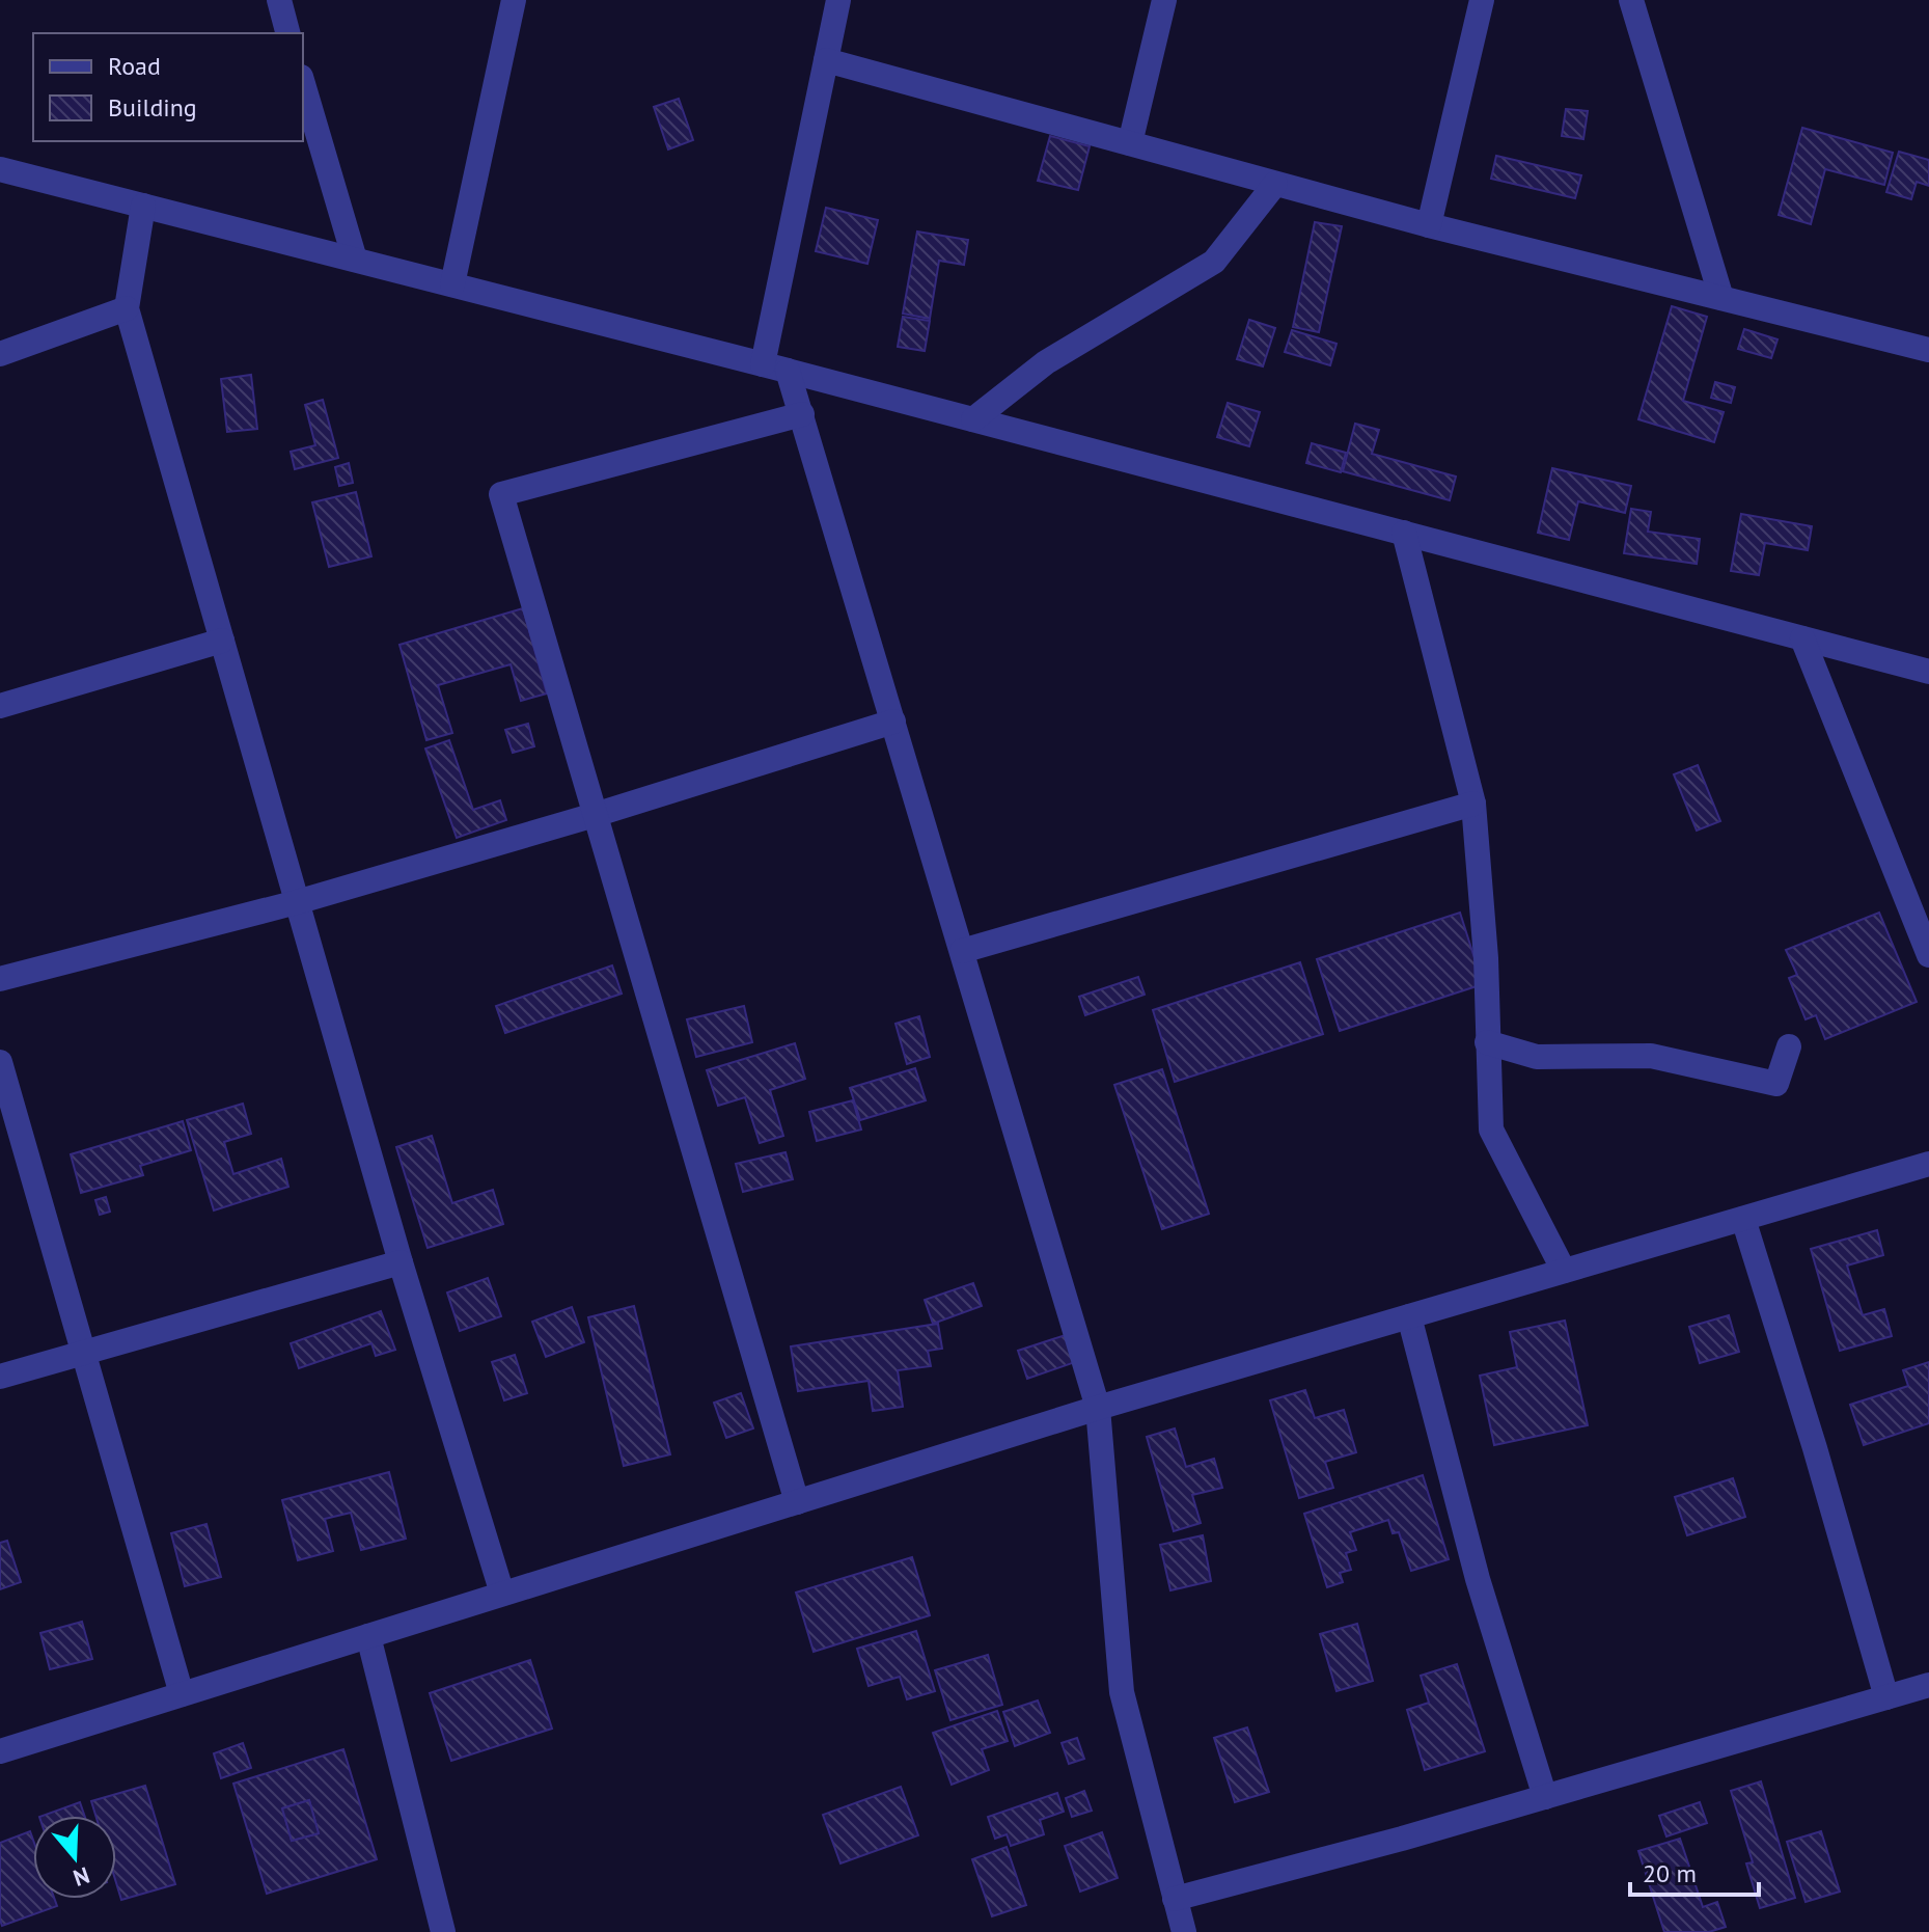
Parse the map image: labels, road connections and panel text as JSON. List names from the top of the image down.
{
  "legend": ["Road", "Building"],
  "scale_bar": "20 m",
  "north": "bottom"
}
